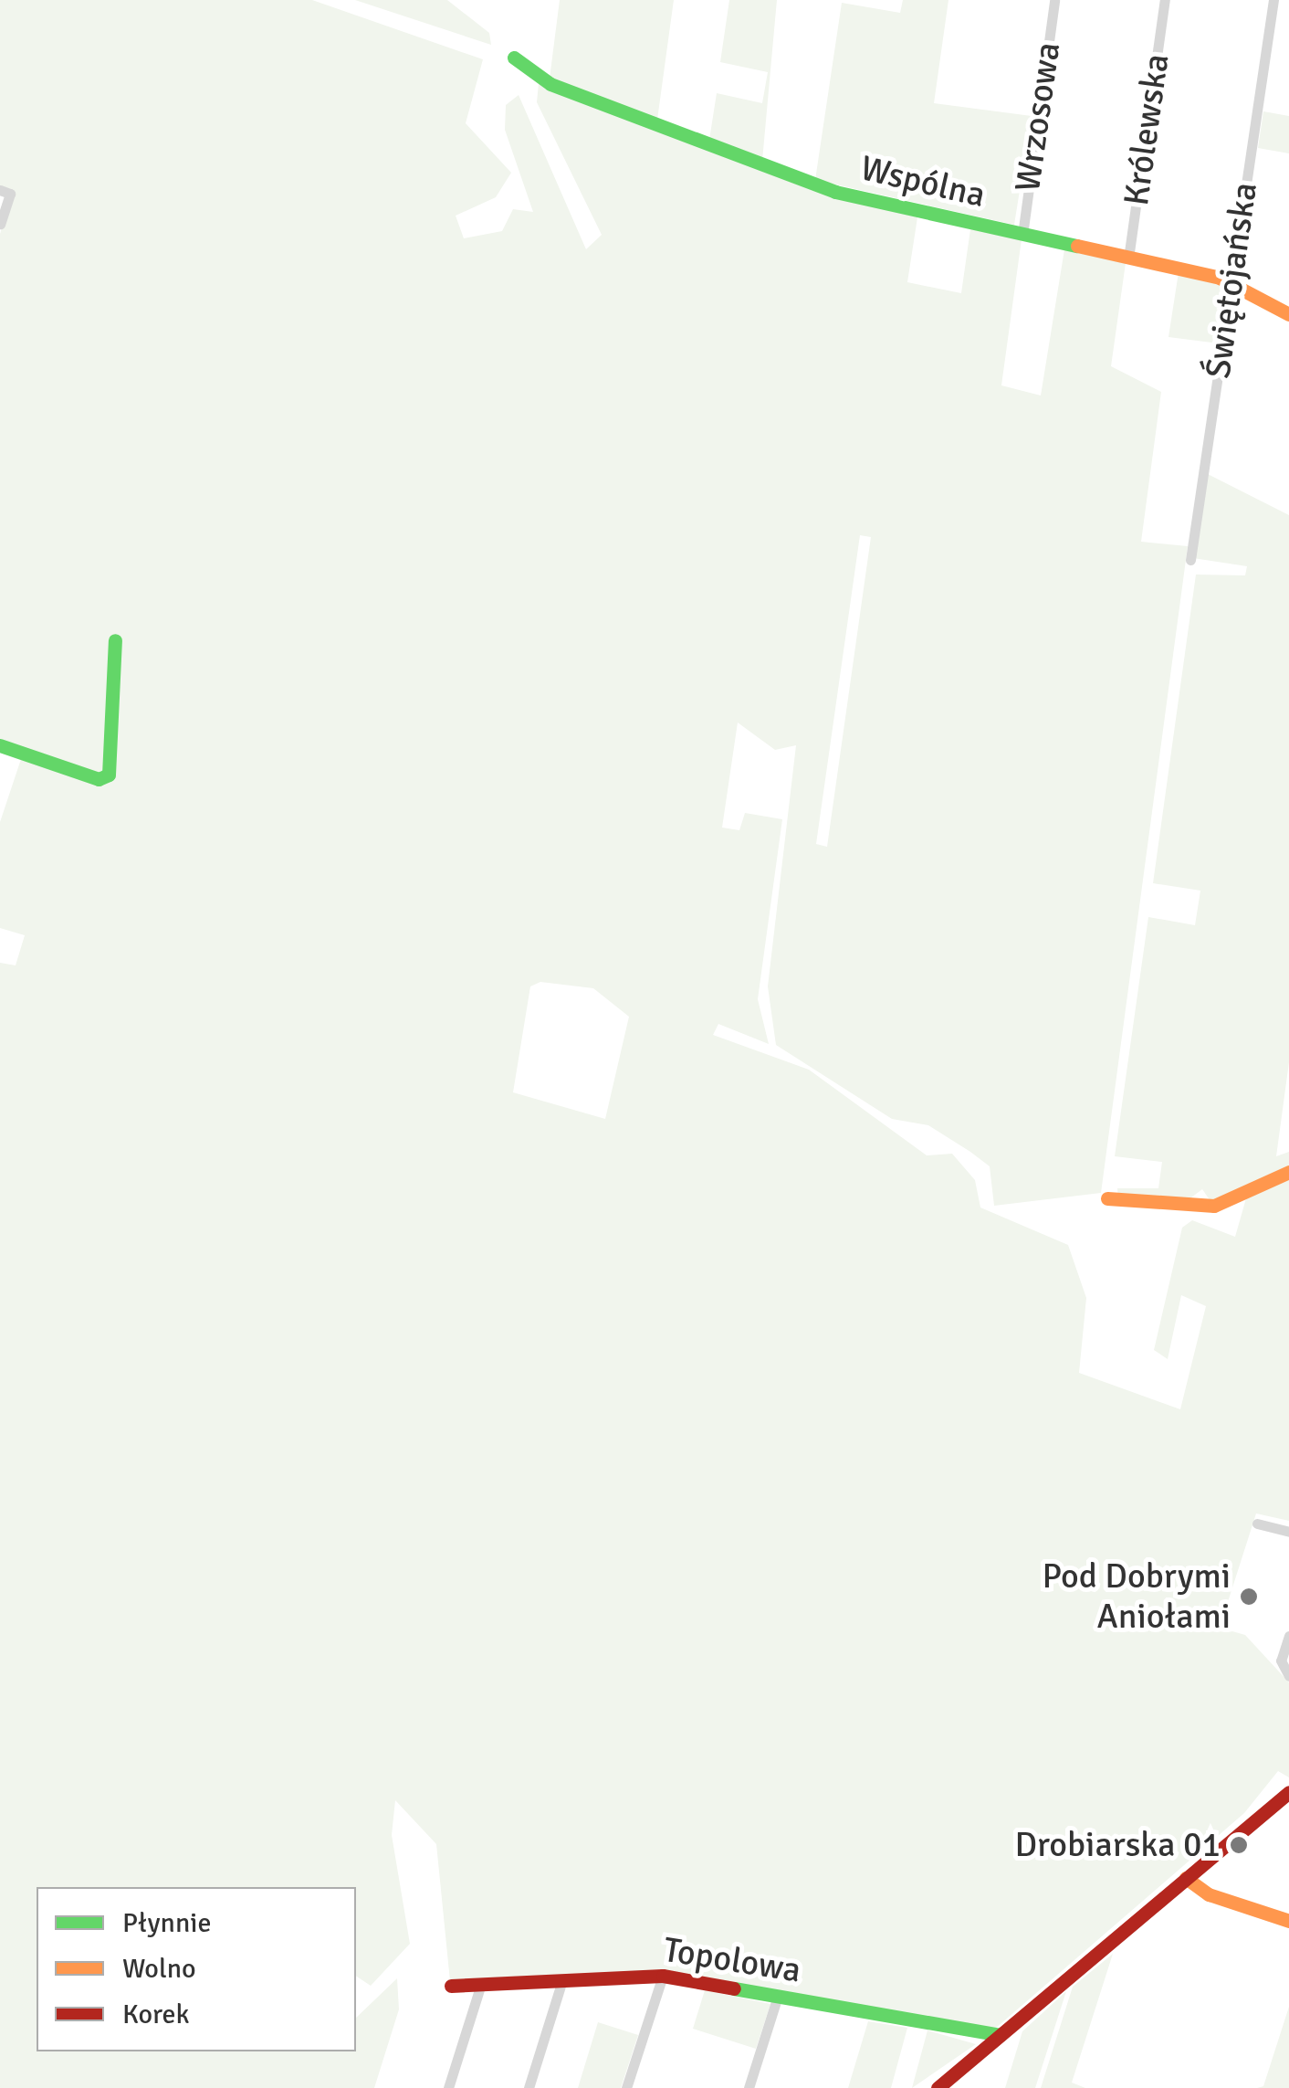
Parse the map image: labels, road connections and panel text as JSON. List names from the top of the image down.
{
  "streets": {
    "street": [
      "Wrzosowa",
      "Królewska",
      "Wspólna",
      "Świętojańska",
      "Topolowa"
    ]
  },
  "crossings": [
    ["Wrzosowa", "Wspólna"],
    ["Królewska", "Wspólna"],
    ["Wspólna", "Świętojańska"]
  ],
  "places": ["Pod Dobrymi Aniołami", "Drobiarska 01"],
  "legend": ["Płynnie", "Wolno", "Korek"]
}
